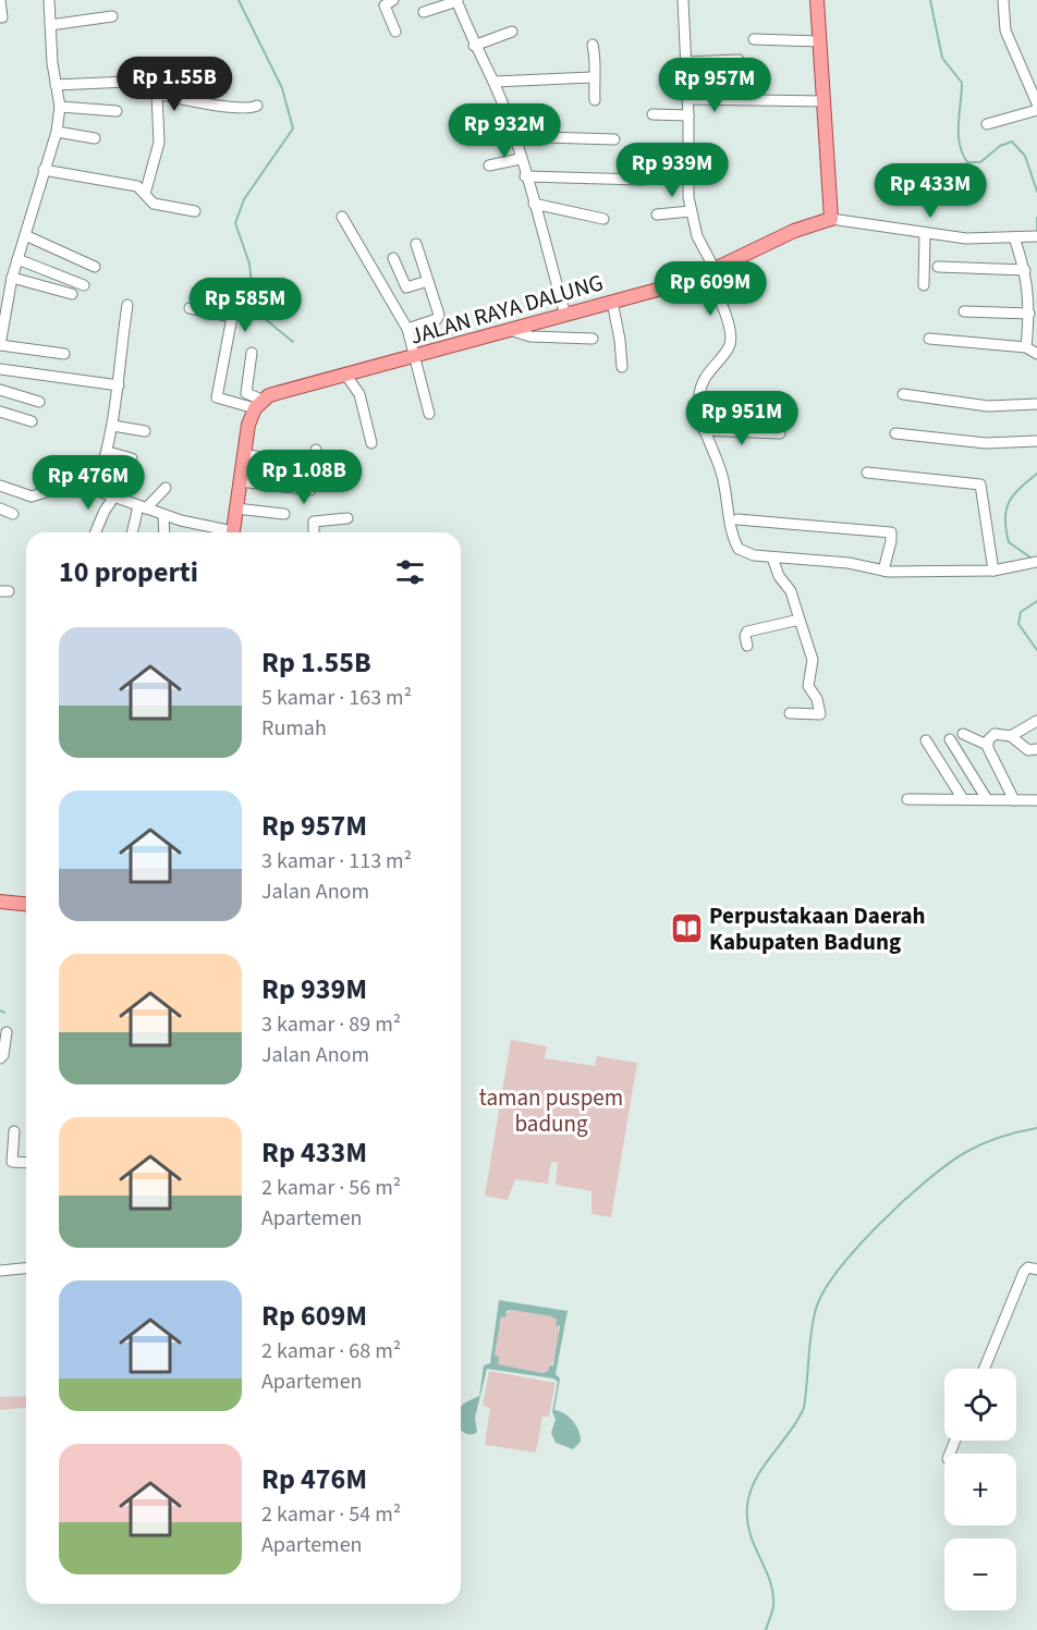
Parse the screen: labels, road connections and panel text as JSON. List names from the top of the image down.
{
  "streets": {
    "main road": ["JALAN RAYA DALUNG"]
  },
  "parks": ["taman puspem badung"],
  "places": {
    "library": ["Perpustakaan Daerah Kabupaten Badung"]
  },
  "page": {
    "price": [
      "Rp 1.55B",
      "Rp 957M",
      "Rp 932M",
      "Rp 939M",
      "Rp 433M",
      "Rp 609M",
      "Rp 585M",
      "Rp 951M",
      "Rp 1.08B",
      "Rp 476M"
    ],
    "heading": "10 properti",
    "list": [
      {
        "name": "Rp 1.55B",
        "note": "5 kamar · 163 m² · Rumah"
      },
      {
        "name": "Rp 957M",
        "note": "3 kamar · 113 m² · Jalan Anom"
      },
      {
        "name": "Rp 939M",
        "note": "3 kamar · 89 m² · Jalan Anom"
      },
      {
        "name": "Rp 433M",
        "note": "2 kamar · 56 m² · Apartemen"
      },
      {
        "name": "Rp 609M",
        "note": "2 kamar · 68 m² · Apartemen"
      },
      {
        "name": "Rp 476M",
        "note": "2 kamar · 54 m² · Apartemen"
      }
    ],
    "map_buttons": ["+", "−"]
  }
}
